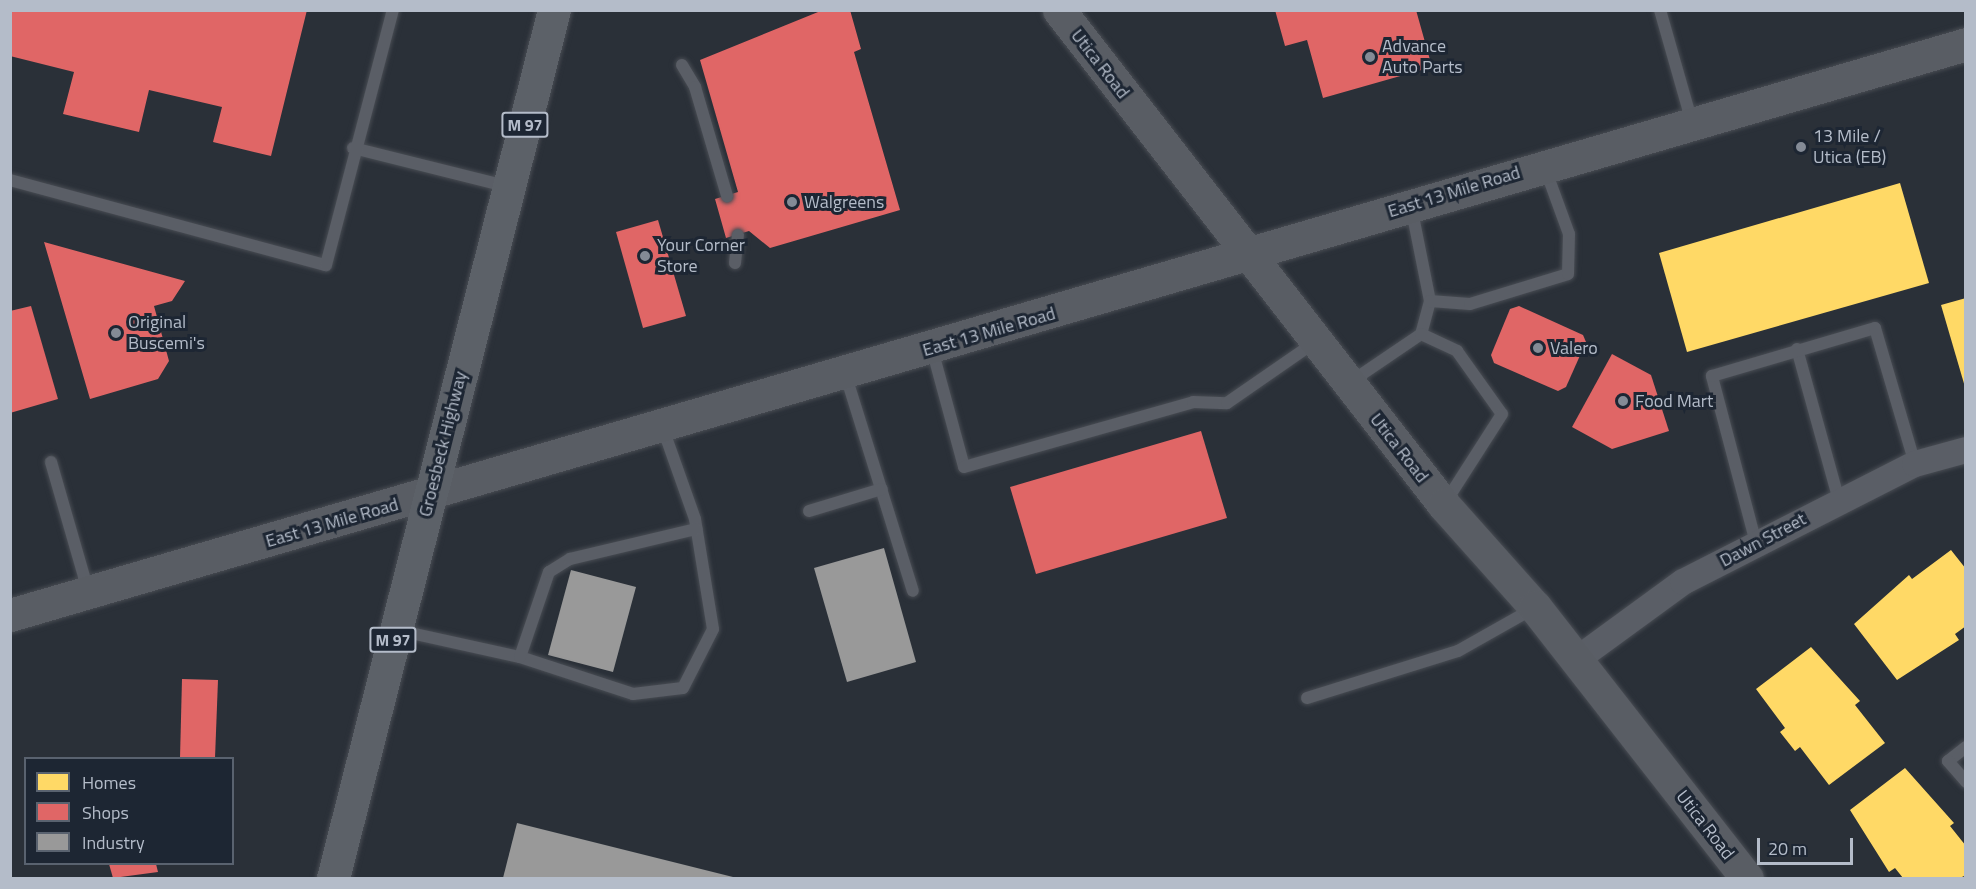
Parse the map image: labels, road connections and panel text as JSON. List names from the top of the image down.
{
  "streets": {
    "main road": [
      "Utica Road",
      "M 97",
      "East 13 Mile Road",
      "Groesbeck Highway"
    ],
    "street": ["Dawn Street"]
  },
  "crossings": [
    ["Utica Road", "East 13 Mile Road"],
    ["Utica Road", "Dawn Street"],
    ["East 13 Mile Road", "Groesbeck Highway"]
  ],
  "places": [
    "Advance Auto Parts",
    "13 Mile / Utica (EB)",
    "Walgreens",
    "Your Corner Store",
    "Original Buscemi's",
    "Valero",
    "Food Mart"
  ],
  "legend": ["Homes", "Shops", "Industry"],
  "scale_bar": "20 m"
}
